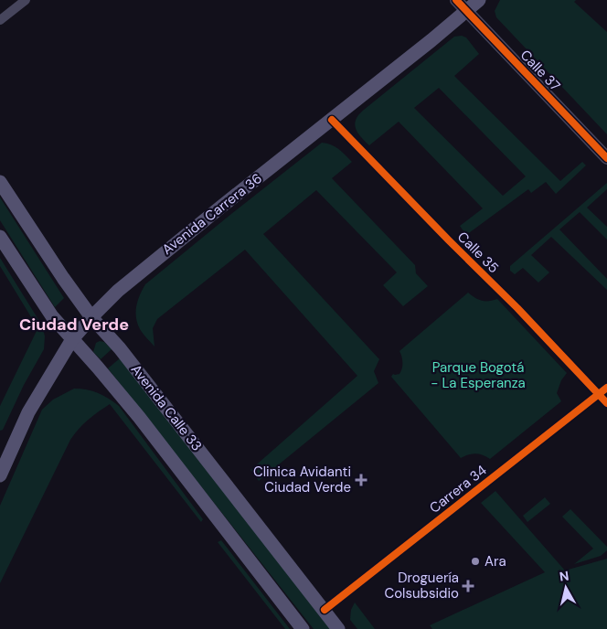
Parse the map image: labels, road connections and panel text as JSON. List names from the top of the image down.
{
  "streets": {
    "main road": ["Avenida Carrera 36", "Avenida Calle 33"],
    "street": ["Calle 37", "Calle 35", "Carrera 34"]
  },
  "crossings": [
    ["Calle 37", "Avenida Carrera 36"],
    ["Avenida Carrera 36", "Calle 35"],
    ["Avenida Carrera 36", "Avenida Calle 33"],
    ["Calle 35", "Carrera 34"],
    ["Avenida Calle 33", "Carrera 34"]
  ],
  "districts": ["Ciudad Verde"],
  "parks": ["Parque Bogotá - La Esperanza"],
  "places": {
    "health": ["Clinica Avidanti Ciudad Verde", "Droguería Colsubsidio"],
    "other": ["Ara"]
  },
  "north": "top"
}
